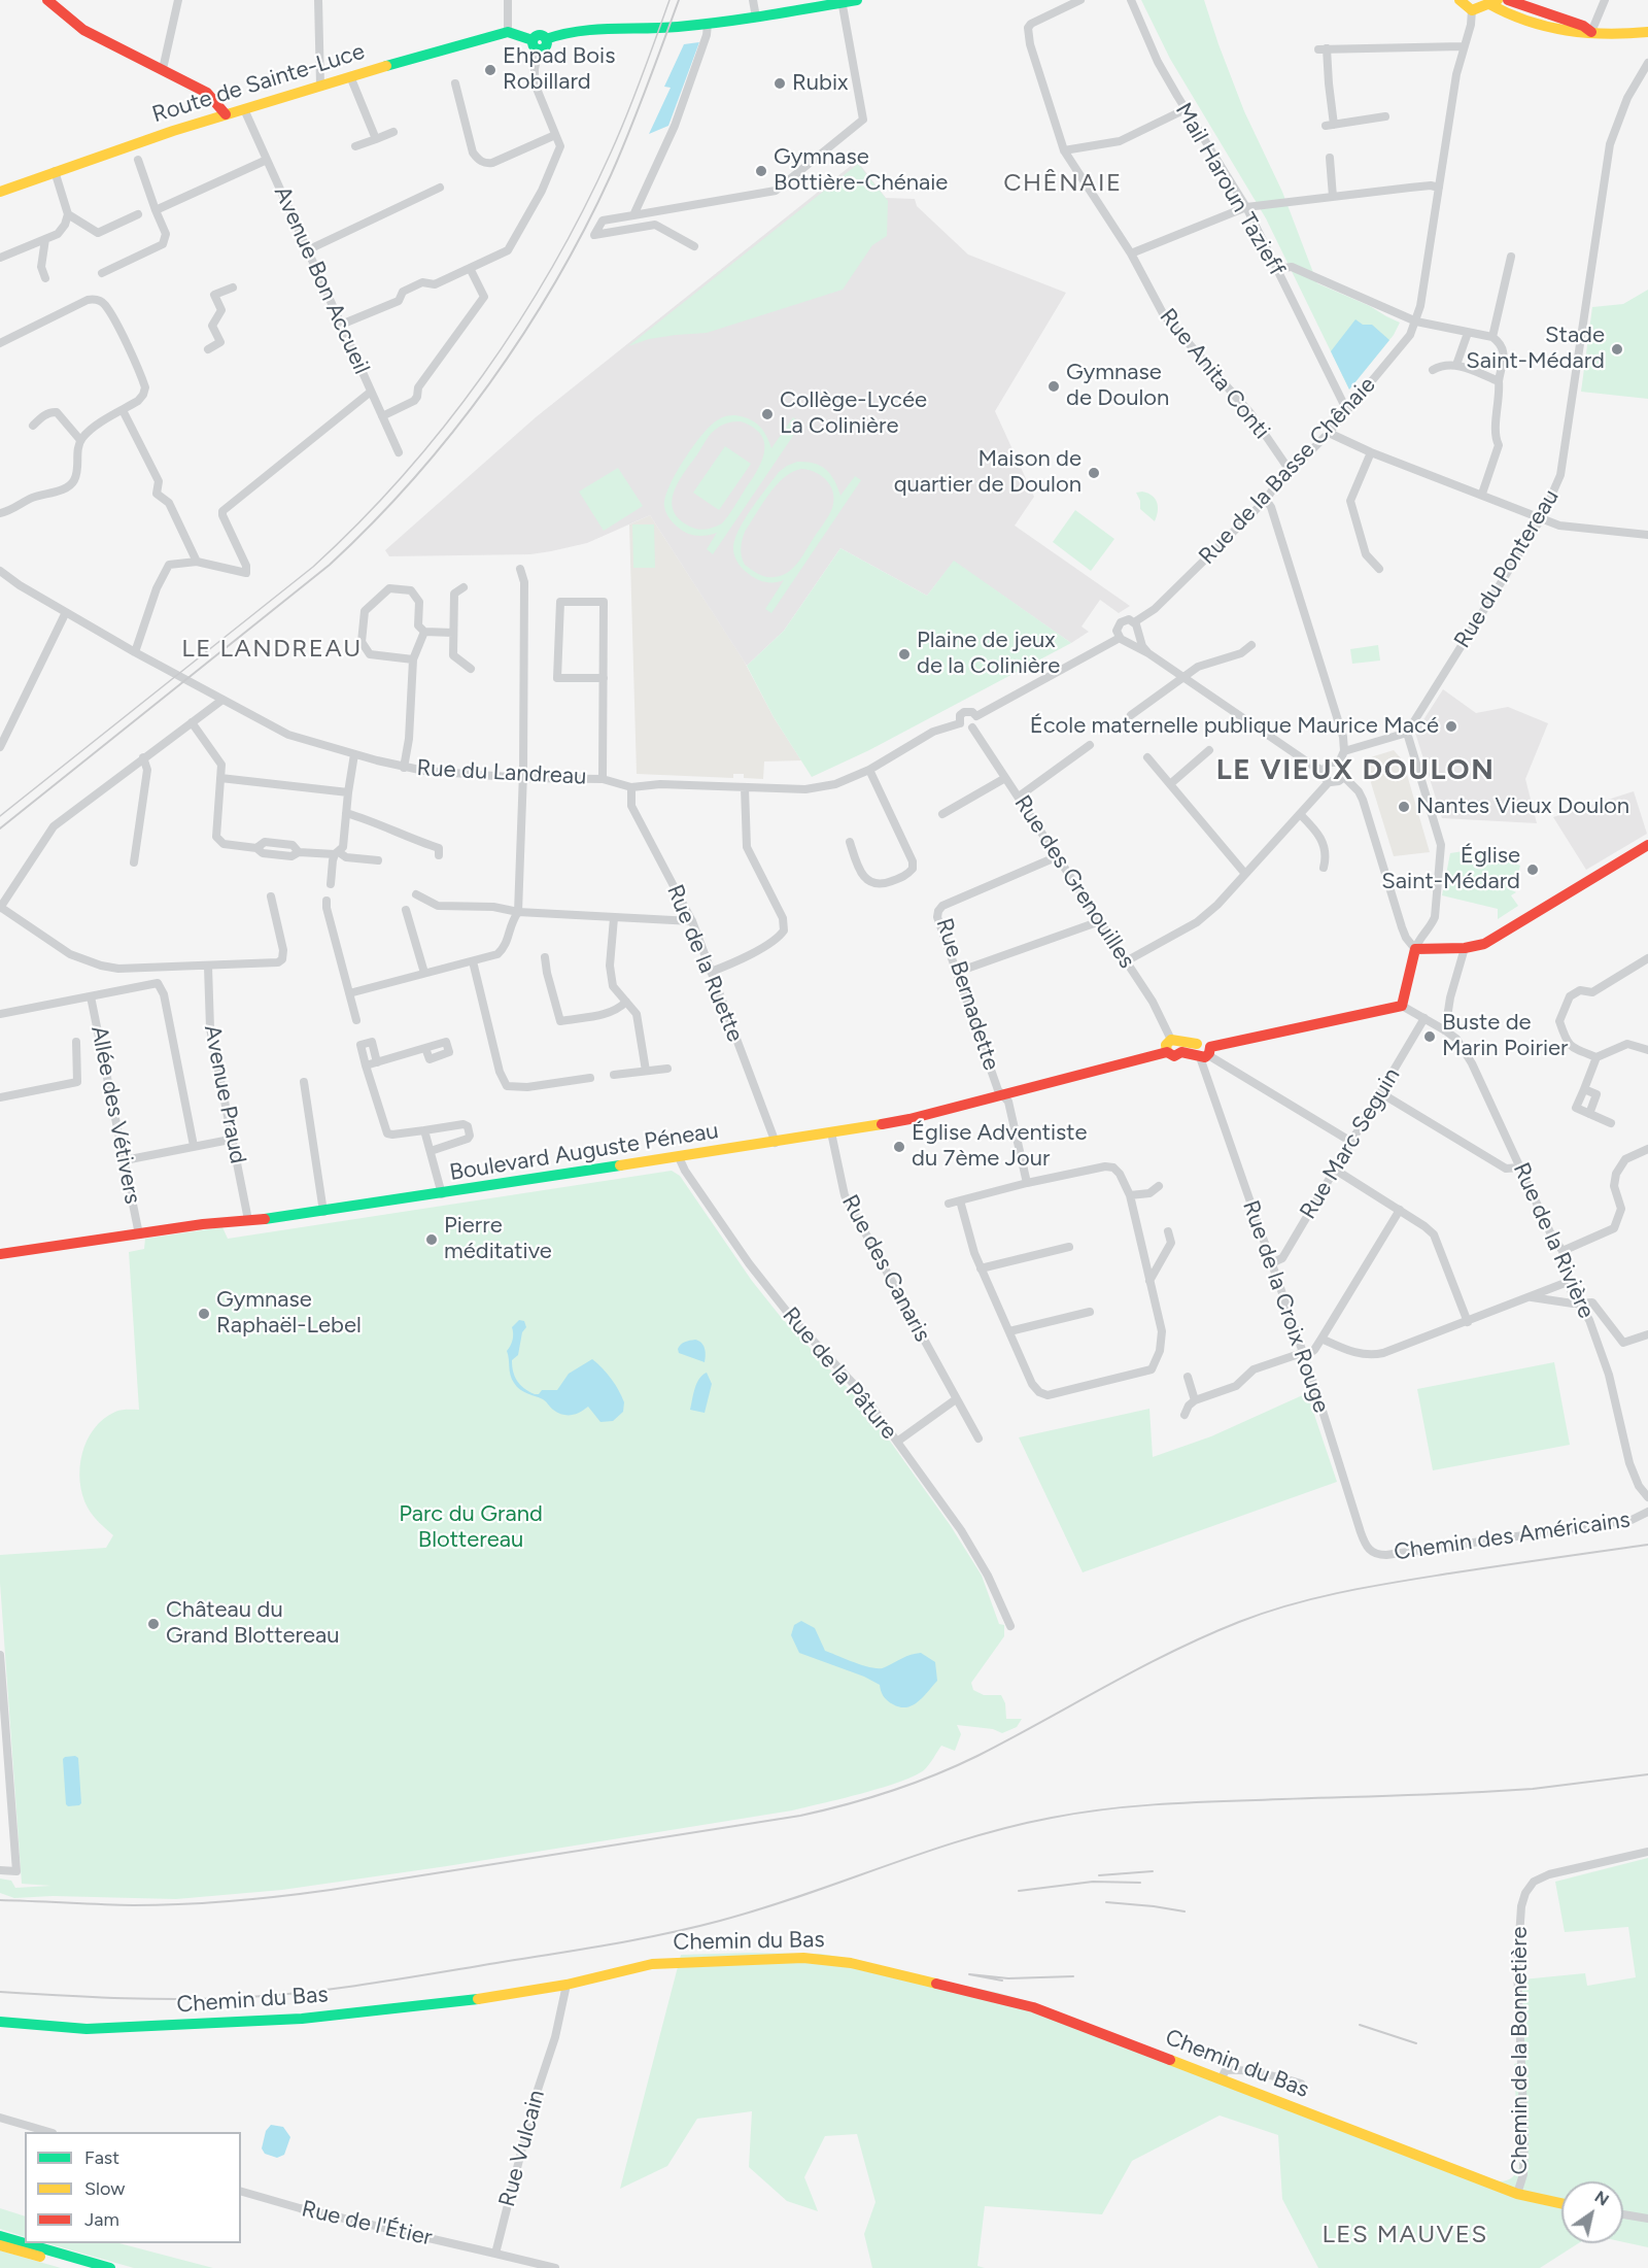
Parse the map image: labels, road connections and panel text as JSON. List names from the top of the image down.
{
  "streets": {
    "street": [
      "Route de Sainte-Luce",
      "Mail Haroun Tazieff",
      "Avenue Bon Accueil",
      "Rue Anita Conti",
      "Rue de la Basse Chênaie",
      "Rue du Pontereau",
      "Rue du Landreau",
      "Rue des Grenouilles",
      "Rue de la Ruette",
      "Rue Bernadette",
      "Avenue Praud",
      "Allée des Vétivers",
      "Rue Marc Seguin",
      "Boulevard Auguste Péneau",
      "Rue de la Rivière",
      "Rue des Canaris",
      "Rue de la Croix Rouge",
      "Rue de la Pâture",
      "Chemin des Américains",
      "Chemin du Bas",
      "Chemin de la Bonnetière",
      "Rue Vulcain",
      "Rue de l'Étier"
    ]
  },
  "crossings": [
    ["Route de Sainte-Luce", "Avenue Bon Accueil"],
    ["Mail Haroun Tazieff", "Rue de la Basse Chênaie"],
    ["Rue Anita Conti", "Rue de la Basse Chênaie"],
    ["Rue du Landreau", "Rue des Grenouilles"],
    ["Rue du Landreau", "Rue de la Ruette"],
    ["Rue des Grenouilles", "Rue Bernadette"],
    ["Rue des Grenouilles", "Boulevard Auguste Péneau"],
    ["Rue de la Ruette", "Boulevard Auguste Péneau"],
    ["Rue Bernadette", "Boulevard Auguste Péneau"],
    ["Avenue Praud", "Boulevard Auguste Péneau"],
    ["Allée des Vétivers", "Boulevard Auguste Péneau"],
    ["Rue Marc Seguin", "Rue de la Rivière"],
    ["Rue Marc Seguin", "Rue de la Croix Rouge"],
    ["Boulevard Auguste Péneau", "Rue des Canaris"],
    ["Boulevard Auguste Péneau", "Rue de la Pâture"],
    ["Rue de la Croix Rouge", "Chemin des Américains"],
    ["Chemin du Bas", "Chemin de la Bonnetière"],
    ["Chemin du Bas", "Rue Vulcain"],
    ["Rue Vulcain", "Rue de l'Étier"]
  ],
  "districts": [
    "CHÊNAIE",
    "LE LANDREAU",
    "LE VIEUX DOULON",
    "LES MAUVES"
  ],
  "parks": ["Parc du Grand Blottereau"],
  "places": [
    "Ehpad Bois Robillard",
    "Rubix",
    "Gymnase Bottière-Chénaie",
    "Stade Saint-Médard",
    "Gymnase de Doulon",
    "Collège-Lycée La Colinière",
    "Maison de quartier de Doulon",
    "Plaine de jeux de la Colinière",
    "École maternelle publique Maurice Macé",
    "Nantes Vieux Doulon",
    "Église Saint-Médard",
    "Buste de Marin Poirier",
    "Église Adventiste du 7ème Jour",
    "Pierre méditative",
    "Gymnase Raphaël-Lebel",
    "Château du Grand Blottereau"
  ],
  "legend": ["Fast", "Slow", "Jam"],
  "north": "top right"
}
